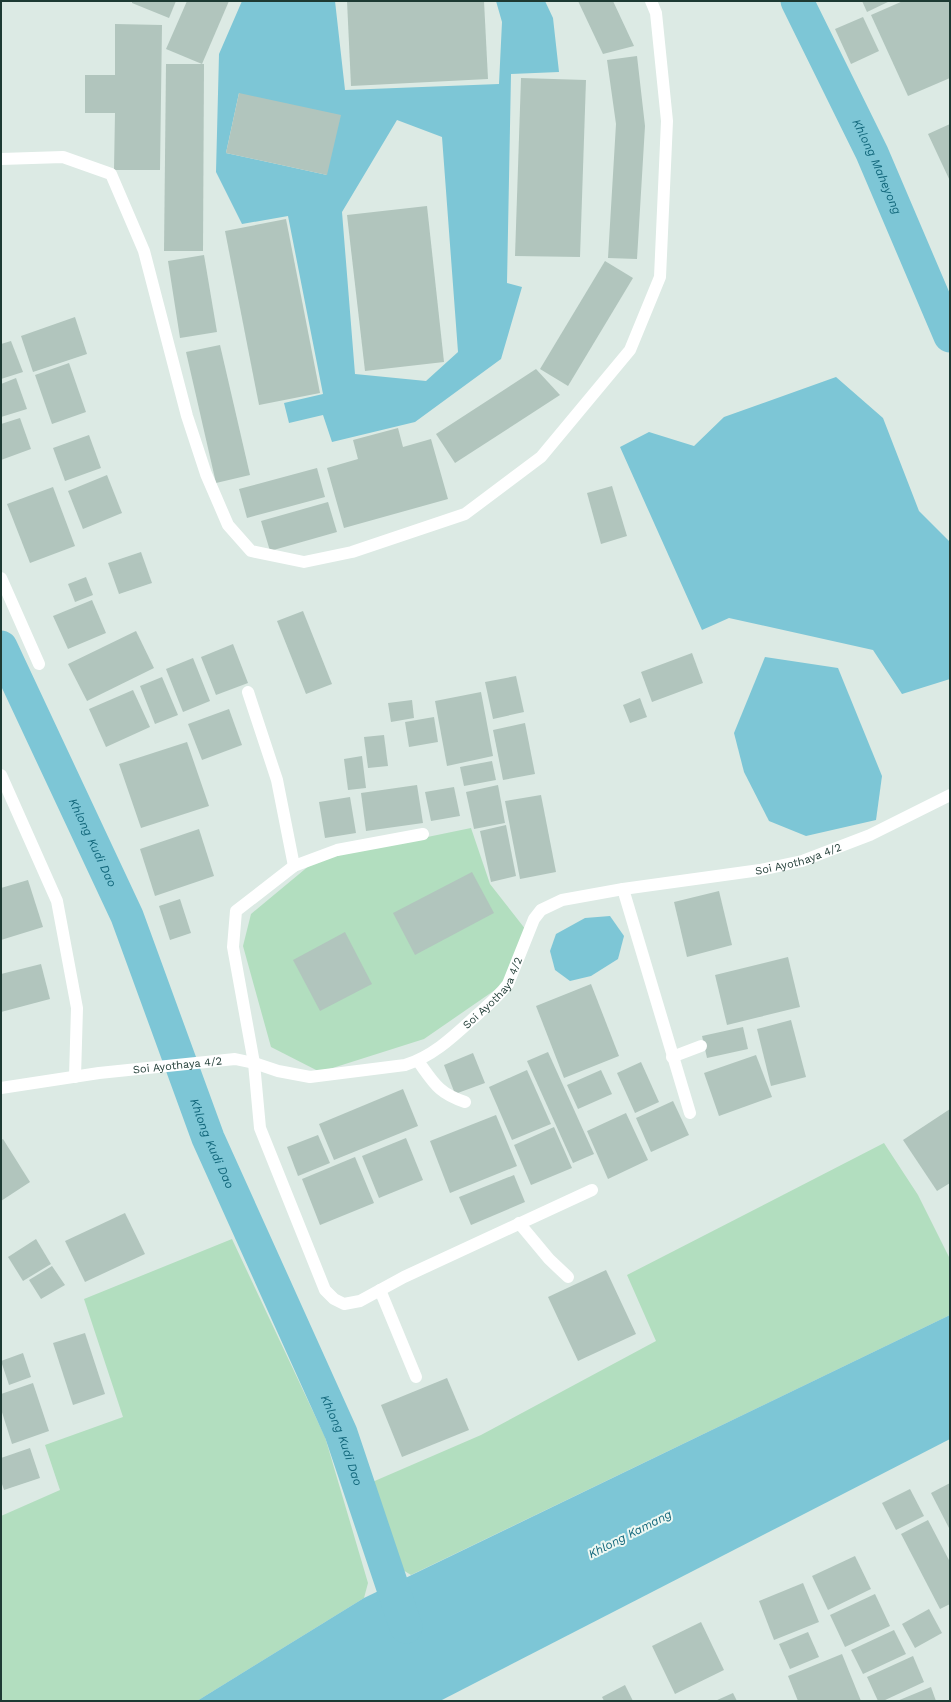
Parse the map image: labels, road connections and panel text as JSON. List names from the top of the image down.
{
  "streets": {
    "street": ["Soi Ayothaya 4/2"]
  },
  "water": ["Khlong Maheyong", "Khlong Kudi Dao", "Khlong Kamang"]
}
